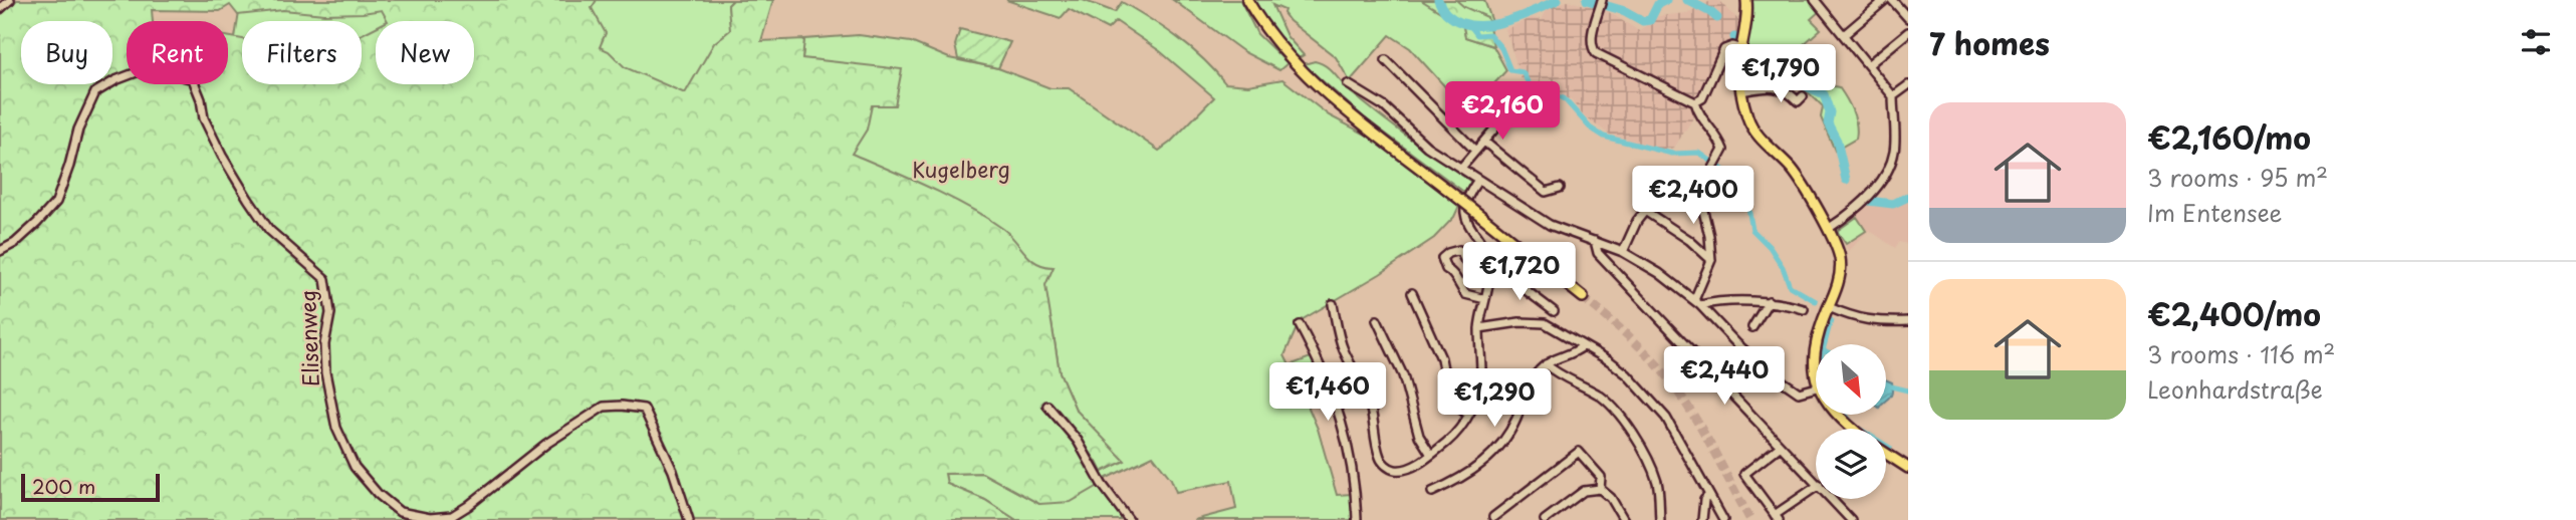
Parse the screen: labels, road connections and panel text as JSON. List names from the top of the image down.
{
  "streets": {
    "street": ["Elisenweg"]
  },
  "parks": ["Kugelberg"],
  "scale_bar": "200 m",
  "north": "bottom right",
  "page": {
    "heading": "7 homes",
    "chip": [
      "Buy",
      "Rent",
      "Filters",
      "New"
    ],
    "price": [
      "€1,790",
      "€2,160",
      "€2,400",
      "€1,720",
      "€2,440",
      "€1,460",
      "€1,290"
    ],
    "list": [
      {
        "name": "€2,160/mo",
        "note": "3 rooms · 95 m² · Im Entensee"
      },
      {
        "name": "€2,400/mo",
        "note": "3 rooms · 116 m² · Leonhardstraße"
      }
    ],
    "scale": "200 m"
  }
}
